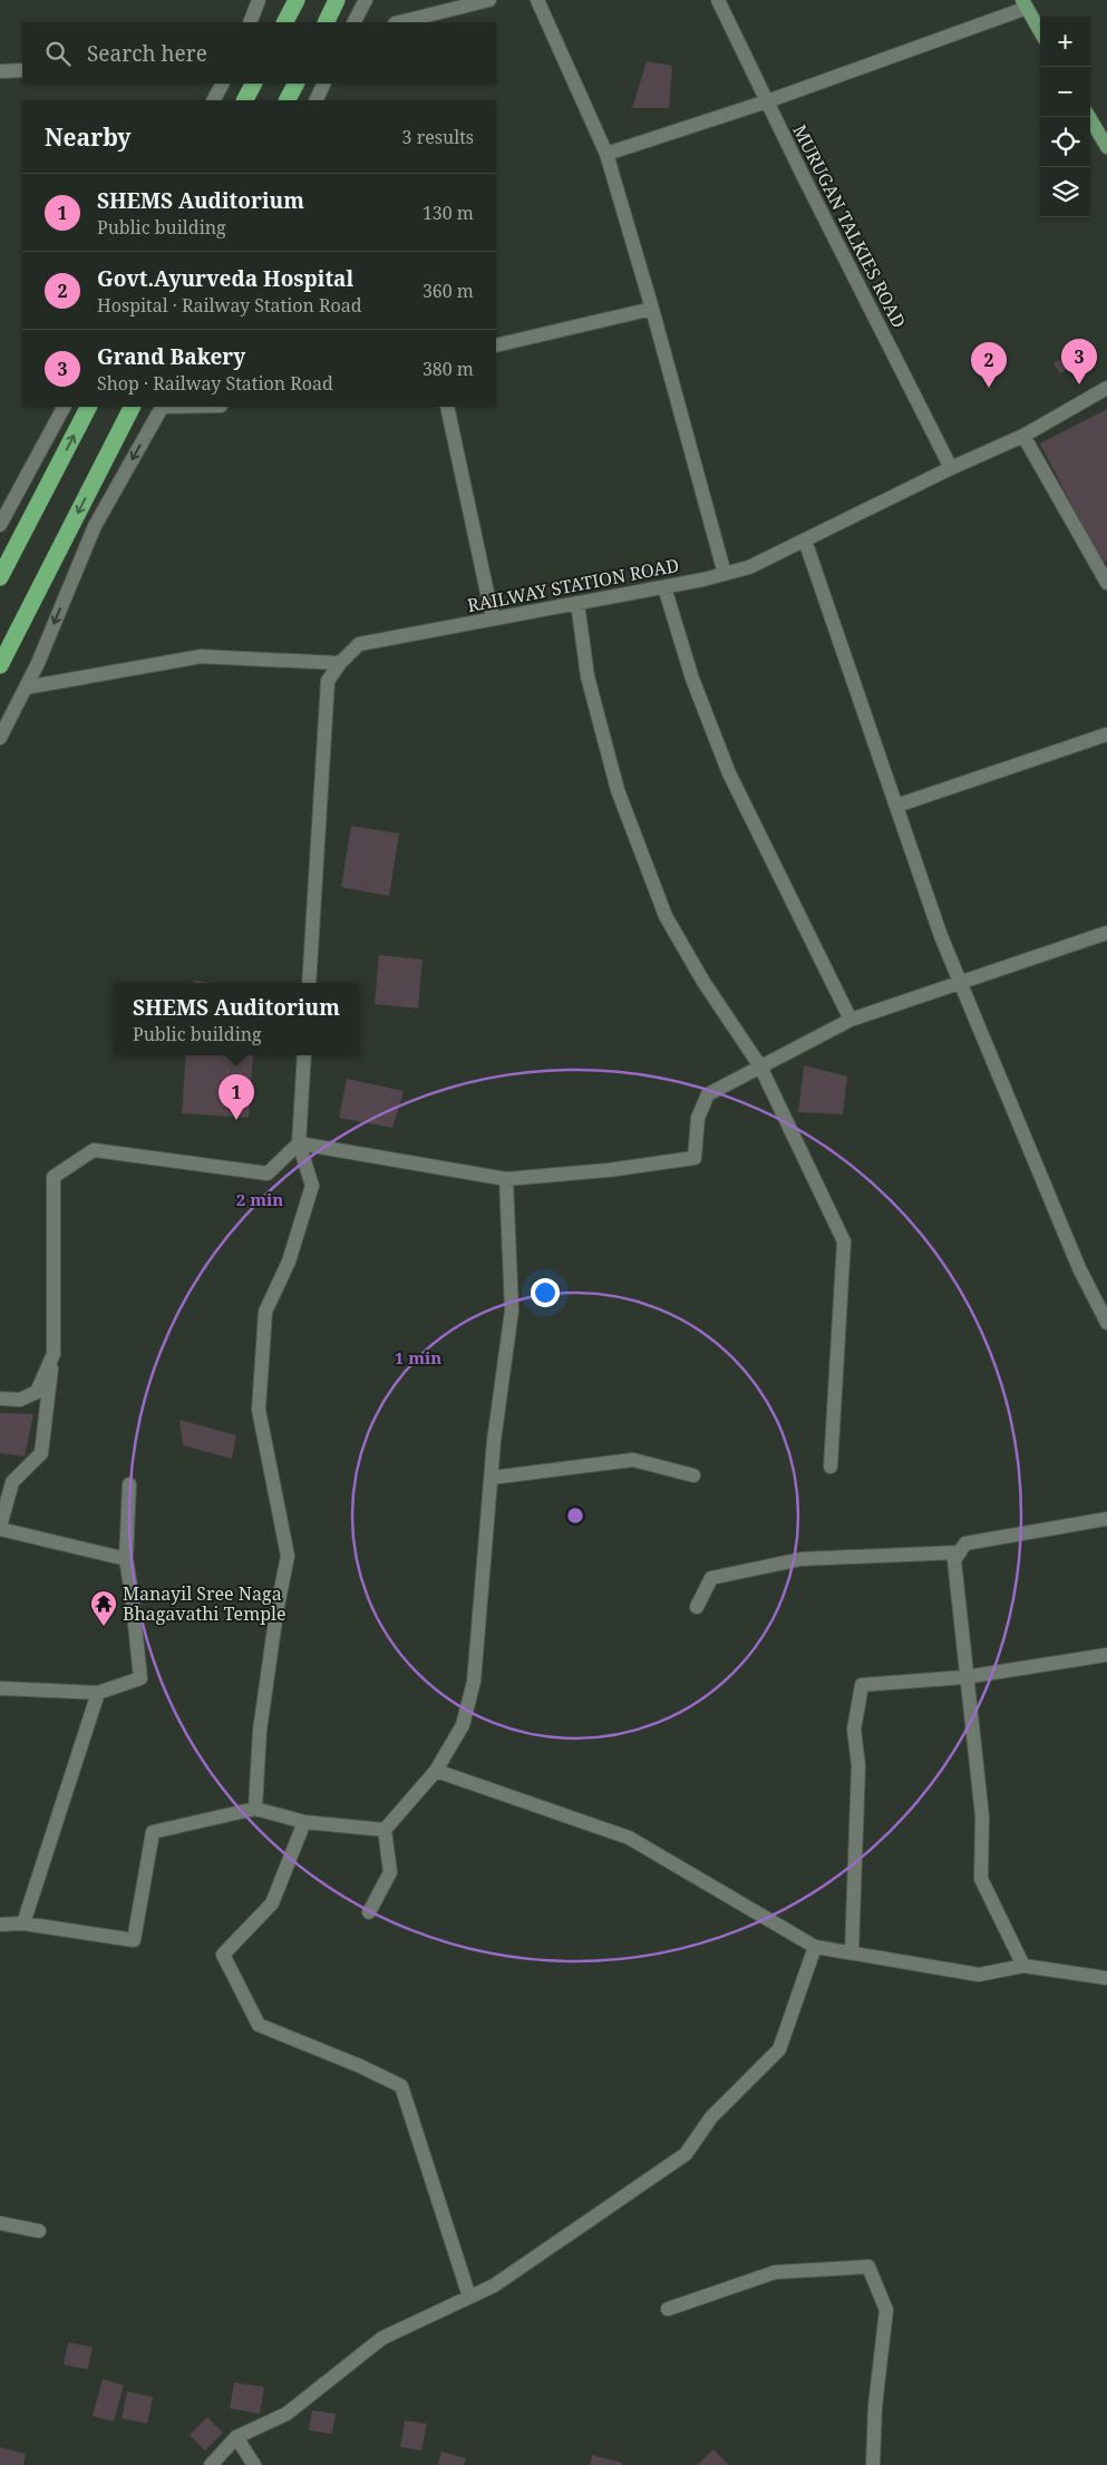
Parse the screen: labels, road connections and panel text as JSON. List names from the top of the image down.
{
  "streets": {
    "street": ["MURUGAN TALKIES ROAD", "RAILWAY STATION ROAD"]
  },
  "crossings": [
    ["MURUGAN TALKIES ROAD", "RAILWAY STATION ROAD"]
  ],
  "places": {
    "temple": ["Manayil Sree Naga Bhagavathi Temple"]
  },
  "page": {
    "map_buttons": ["+", "−"],
    "search": "Search here",
    "heading": ["Nearby", "3 results"],
    "list": [
      {
        "mark": "1",
        "name": "SHEMS Auditorium",
        "note": "Public building",
        "value": "130 m"
      },
      {
        "mark": "2",
        "name": "Govt.Ayurveda Hospital",
        "note": "Hospital · Railway Station Road",
        "value": "360 m"
      },
      {
        "mark": "3",
        "name": "Grand Bakery",
        "note": "Shop · Railway Station Road",
        "value": "380 m"
      }
    ],
    "pins": ["3", "2", "1"],
    "popup": ["SHEMS Auditorium", "Public building"]
  },
  "rings": ["2 min", "1 min"]
}
